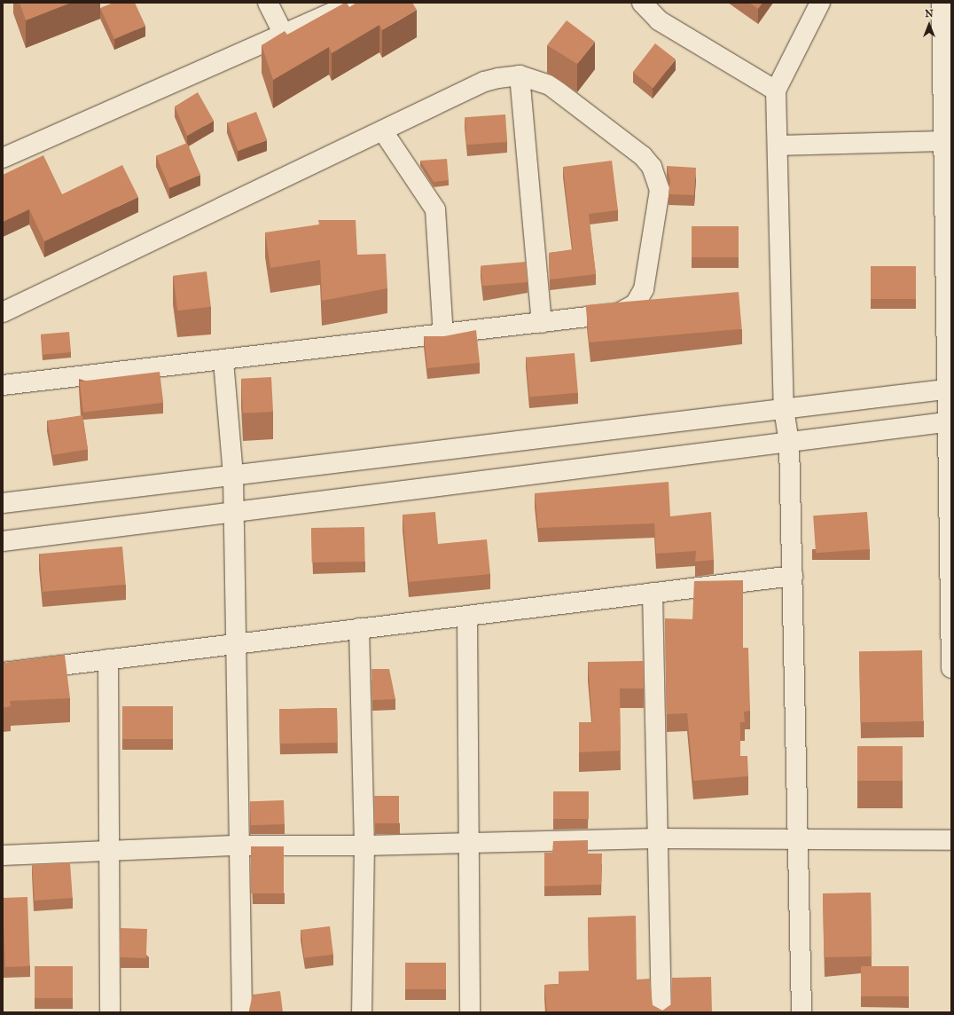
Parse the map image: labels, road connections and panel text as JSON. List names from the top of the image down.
{
  "north": "top"
}
